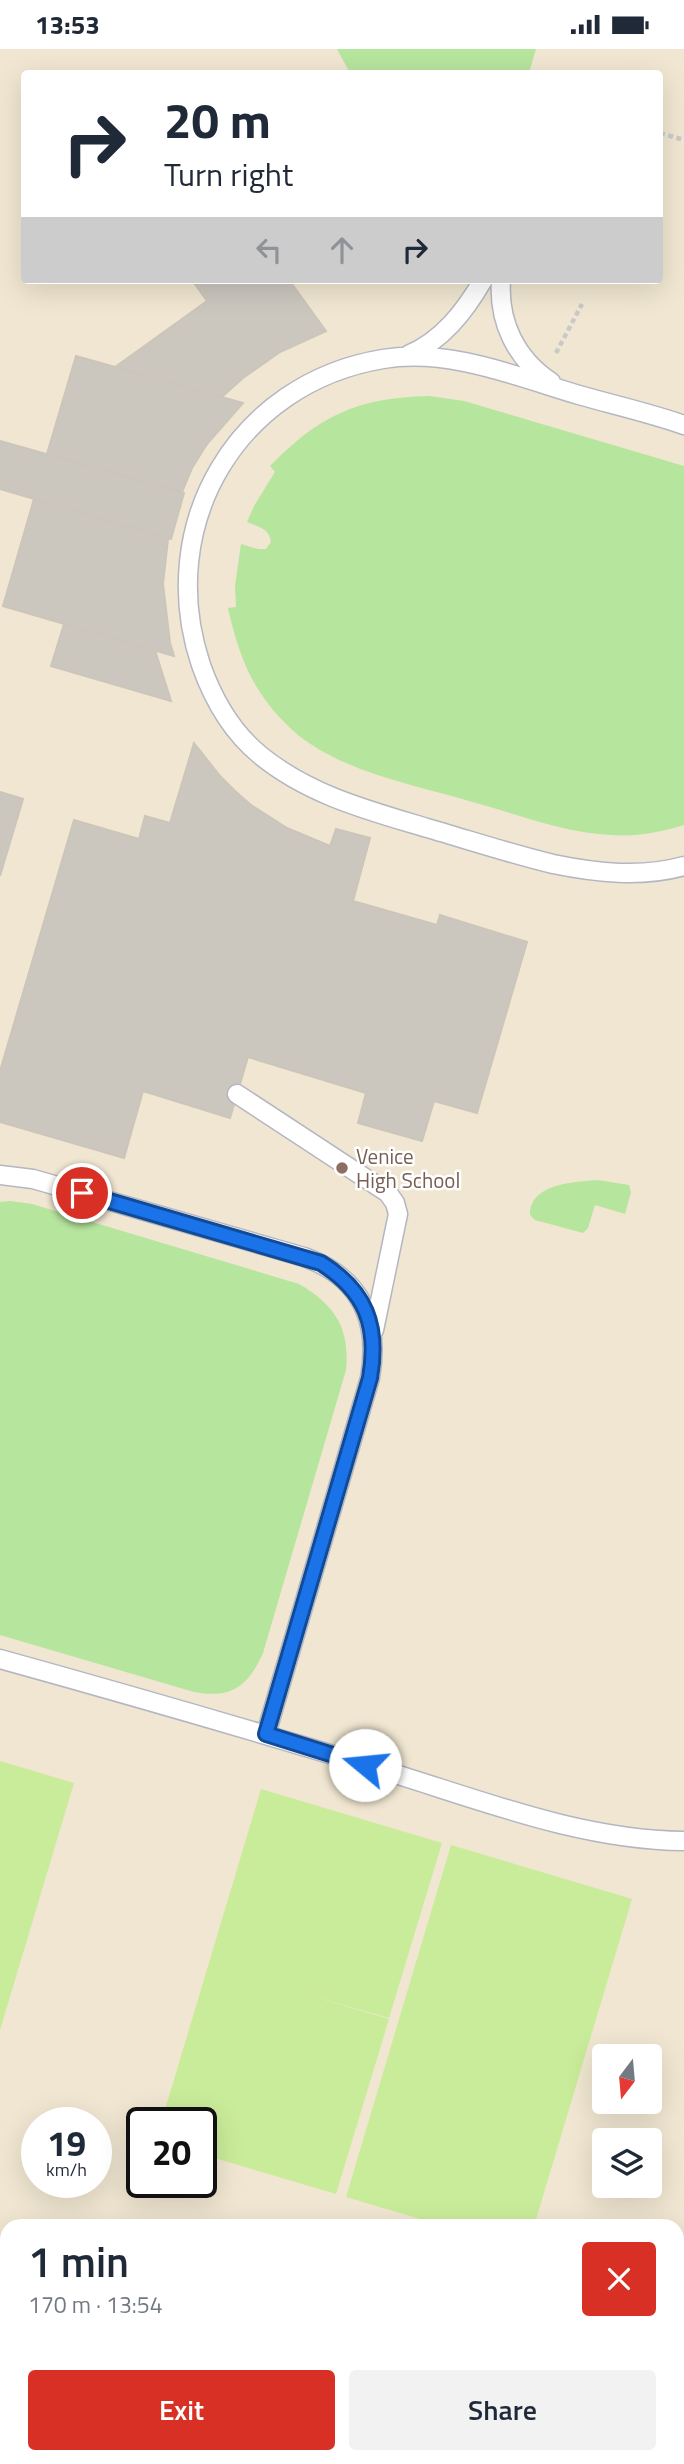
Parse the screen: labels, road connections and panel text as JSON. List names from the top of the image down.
{
  "places": ["Venice High School"],
  "north": "bottom",
  "page": {
    "status": "13:53",
    "turn": ["20 m", "Turn right"],
    "speed": "19 km/h",
    "limit": "20",
    "heading": ["1 min", "170 m · 13:54"],
    "buttons": ["Exit", "Share"]
  }
}
